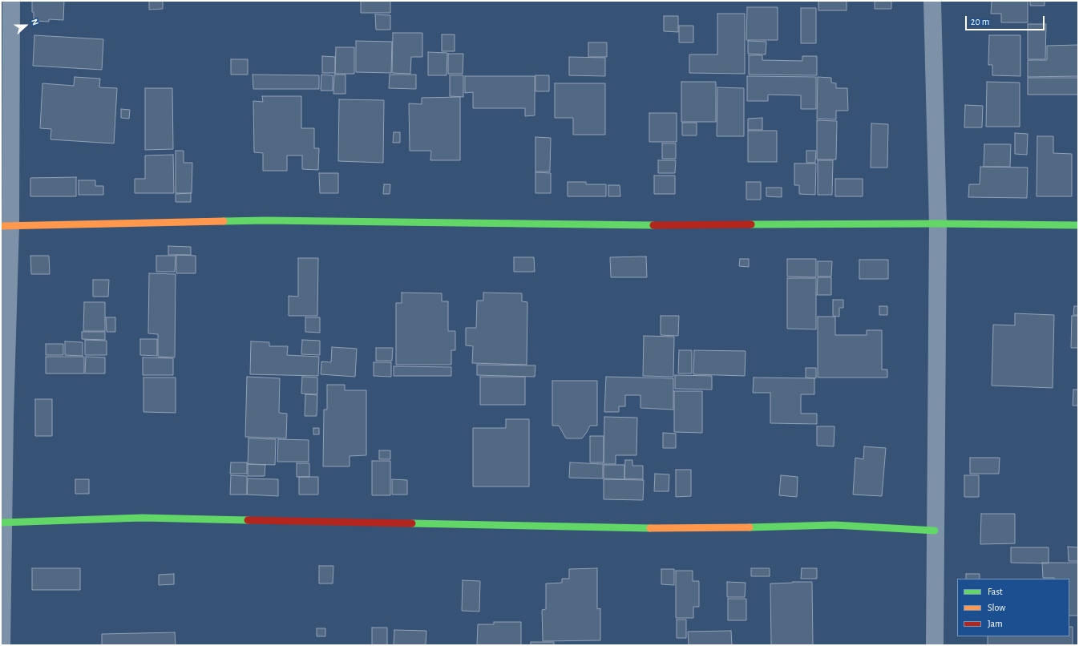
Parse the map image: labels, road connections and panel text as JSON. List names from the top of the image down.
{
  "legend": ["Fast", "Slow", "Jam"],
  "scale_bar": "20 m",
  "north": "right"
}
